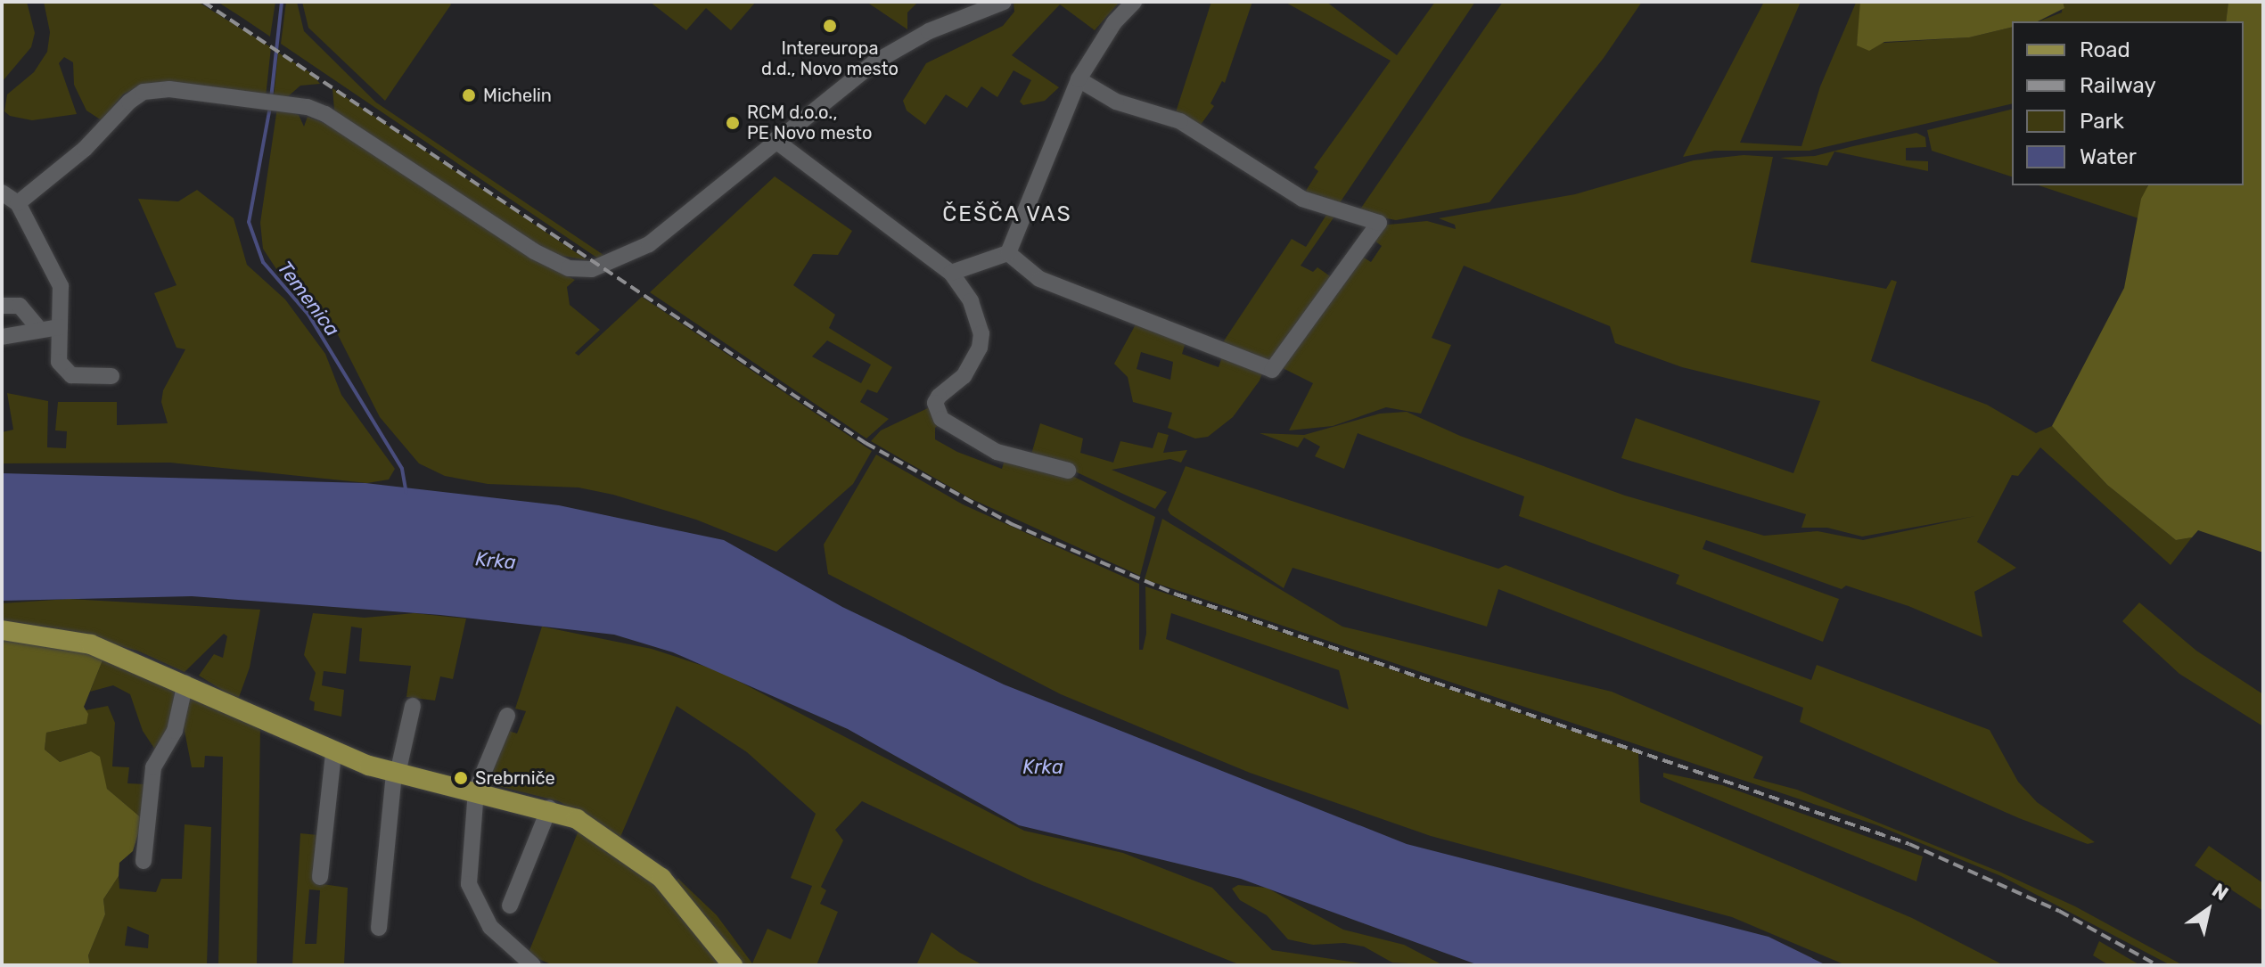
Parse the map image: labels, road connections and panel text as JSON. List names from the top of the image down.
{
  "districts": ["ČEŠČA VAS"],
  "water": ["Temenica", "Krka"],
  "places": [
    "Intereuropa d.d., Novo mesto",
    "Michelin",
    "RCM d.o.o., PE Novo mesto",
    "Srebrniče"
  ],
  "legend": [
    "Road",
    "Railway",
    "Park",
    "Water"
  ],
  "north": "top right"
}
